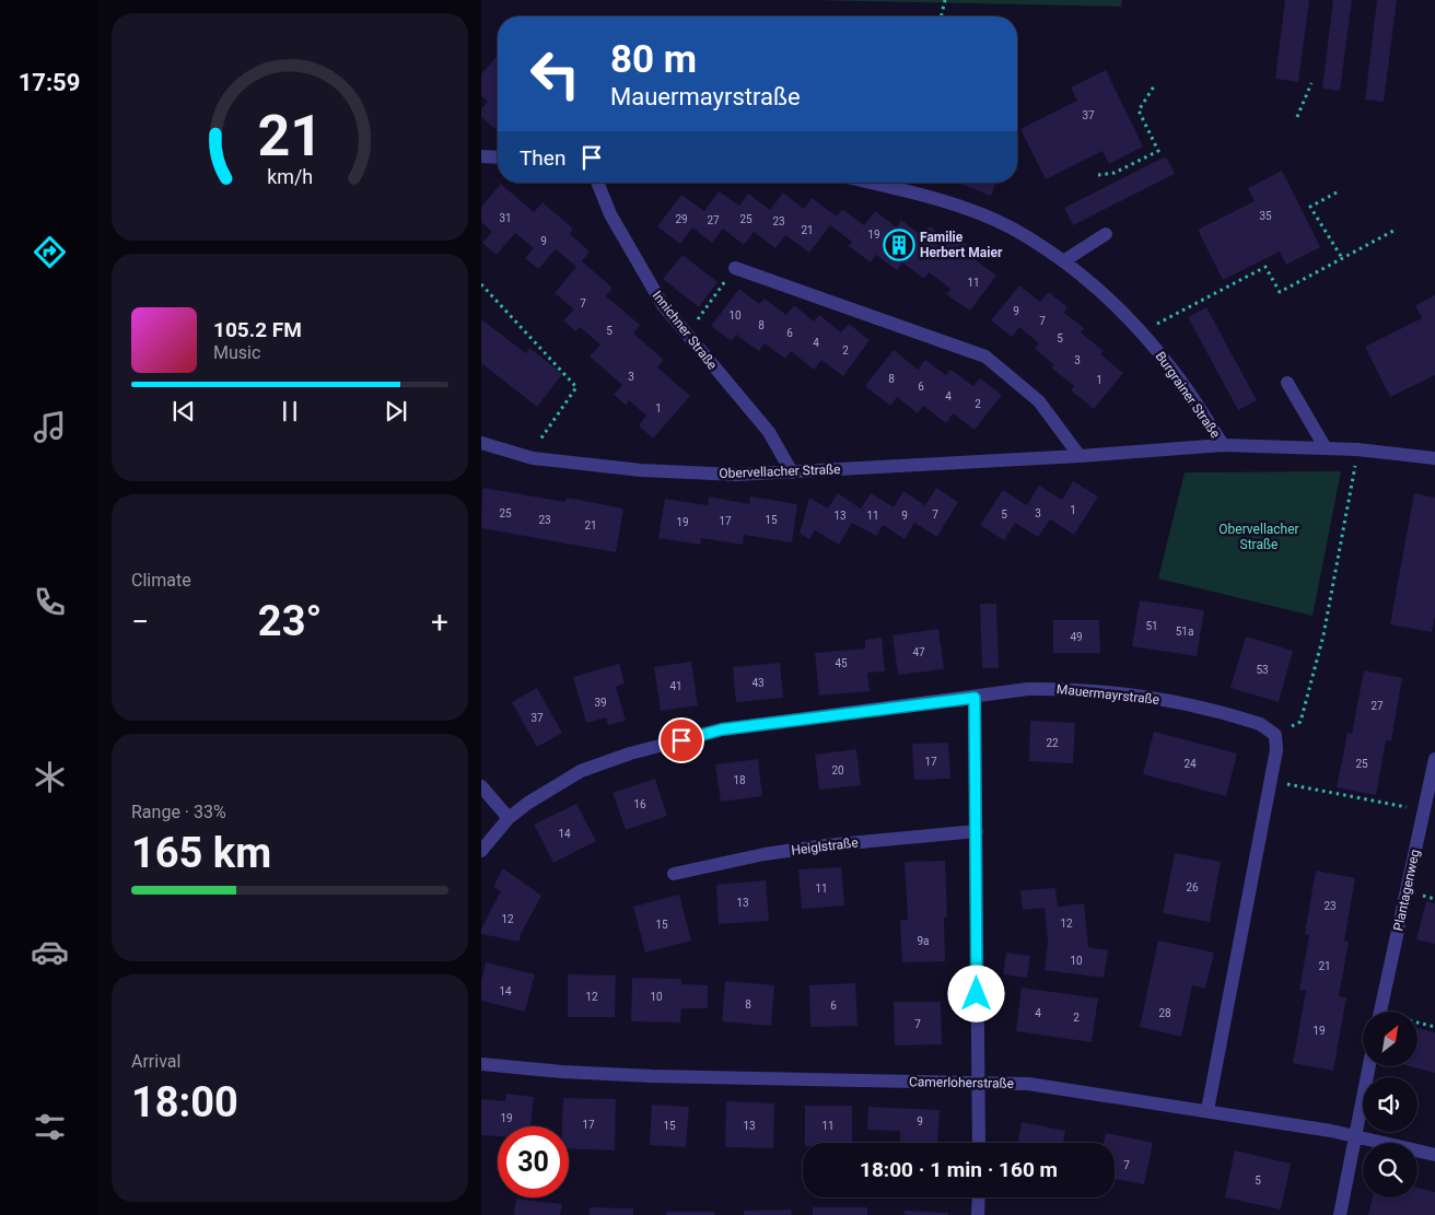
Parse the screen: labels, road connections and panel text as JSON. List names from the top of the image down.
{
  "streets": {
    "street": [
      "Innichner Straße",
      "Burgrainer Straße",
      "Obervellacher Straße",
      "Mauermayrstraße",
      "Heiglstraße",
      "Plantagenweg",
      "Camerloherstraße"
    ]
  },
  "crossings": [
    ["Innichner Straße", "Obervellacher Straße"],
    ["Burgrainer Straße", "Obervellacher Straße"]
  ],
  "parks": ["Obervellacher Straße"],
  "places": {
    "building": ["Familie Herbert Maier"]
  },
  "house_numbers": [
    "37",
    "35",
    "31",
    "29",
    "25",
    "27",
    "23",
    "21",
    "19",
    "9",
    "11",
    "7",
    "9",
    "10",
    "7",
    "8",
    "5",
    "6",
    "5",
    "4",
    "2",
    "3",
    "3",
    "8",
    "1",
    "6",
    "4",
    "2",
    "1",
    "1",
    "25",
    "3",
    "7",
    "5",
    "13",
    "11",
    "9",
    "23",
    "15",
    "17",
    "19",
    "21",
    "51",
    "51a",
    "49",
    "47",
    "45",
    "53",
    "43",
    "41",
    "39",
    "27",
    "37",
    "22",
    "17",
    "24",
    "25",
    "20",
    "18",
    "16",
    "14",
    "26",
    "11",
    "13",
    "23",
    "12",
    "12",
    "15",
    "9a",
    "10",
    "21",
    "14",
    "12",
    "10",
    "8",
    "6",
    "4",
    "28",
    "2",
    "7",
    "19",
    "19",
    "9",
    "17",
    "15",
    "13",
    "11",
    "7",
    "5"
  ],
  "north": "top right",
  "page": {
    "tabs": "17:59",
    "turn": ["80 m", "Mauermayrstraße"],
    "then": "Then",
    "song": ["105.2 FM", "Music"],
    "tile": [
      "Climate",
      ["Range · 33%", "165 km"],
      ["Arrival", "18:00"]
    ],
    "heat": ["−", "23°", "+"],
    "limit": "30",
    "trip": "18:00 · 1 min · 160 m",
    "gauge": ["21", "km/h"]
  }
}
